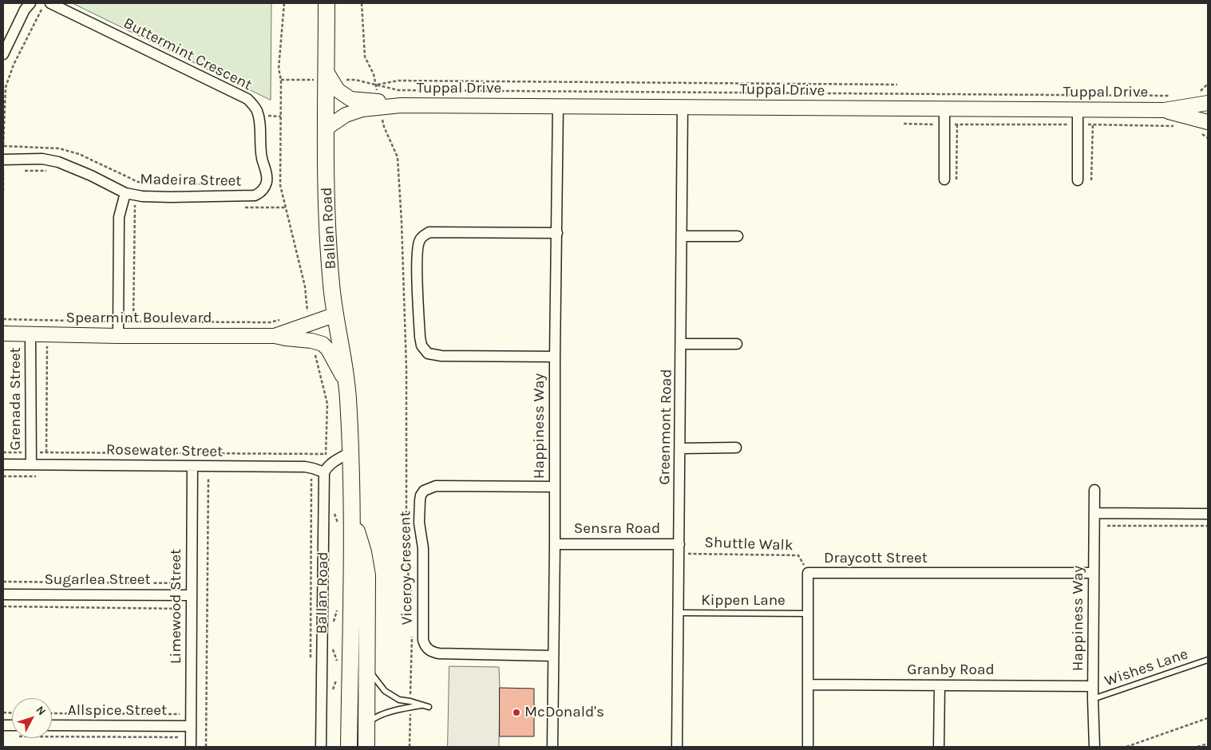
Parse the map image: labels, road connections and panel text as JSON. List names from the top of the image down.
{
  "streets": {
    "main road": ["Ballan Road"],
    "street": [
      "Buttermint Crescent",
      "Tuppal Drive",
      "Madeira Street",
      "Spearmint Boulevard",
      "Grenada Street",
      "Happiness Way",
      "Greenmont Road",
      "Rosewater Street",
      "Sensra Road",
      "Draycott Street",
      "Viceroy Crescent",
      "Sugarlea Street",
      "Limewood Street",
      "Granby Road",
      "Allspice Street"
    ],
    "lane": ["Kippen Lane", "Wishes Lane"],
    "path": ["Shuttle Walk"]
  },
  "crossings": [
    ["Buttermint Crescent", "Madeira Street"],
    ["Tuppal Drive", "Ballan Road"],
    ["Tuppal Drive", "Happiness Way"],
    ["Tuppal Drive", "Greenmont Road"],
    ["Ballan Road", "Spearmint Boulevard"],
    ["Ballan Road", "Rosewater Street"],
    ["Spearmint Boulevard", "Grenada Street"],
    ["Grenada Street", "Rosewater Street"],
    ["Happiness Way", "Sensra Road"],
    ["Happiness Way", "Draycott Street"],
    ["Happiness Way", "Viceroy Crescent"],
    ["Happiness Way", "Wishes Lane"],
    ["Happiness Way", "Granby Road"],
    ["Greenmont Road", "Sensra Road"],
    ["Greenmont Road", "Shuttle Walk"],
    ["Greenmont Road", "Kippen Lane"],
    ["Rosewater Street", "Limewood Street"],
    ["Sensra Road", "Shuttle Walk"],
    ["Shuttle Walk", "Draycott Street"],
    ["Draycott Street", "Kippen Lane"],
    ["Draycott Street", "Granby Road"],
    ["Sugarlea Street", "Limewood Street"],
    ["Limewood Street", "Allspice Street"]
  ],
  "places": ["McDonald's"],
  "north": "top right"
}
